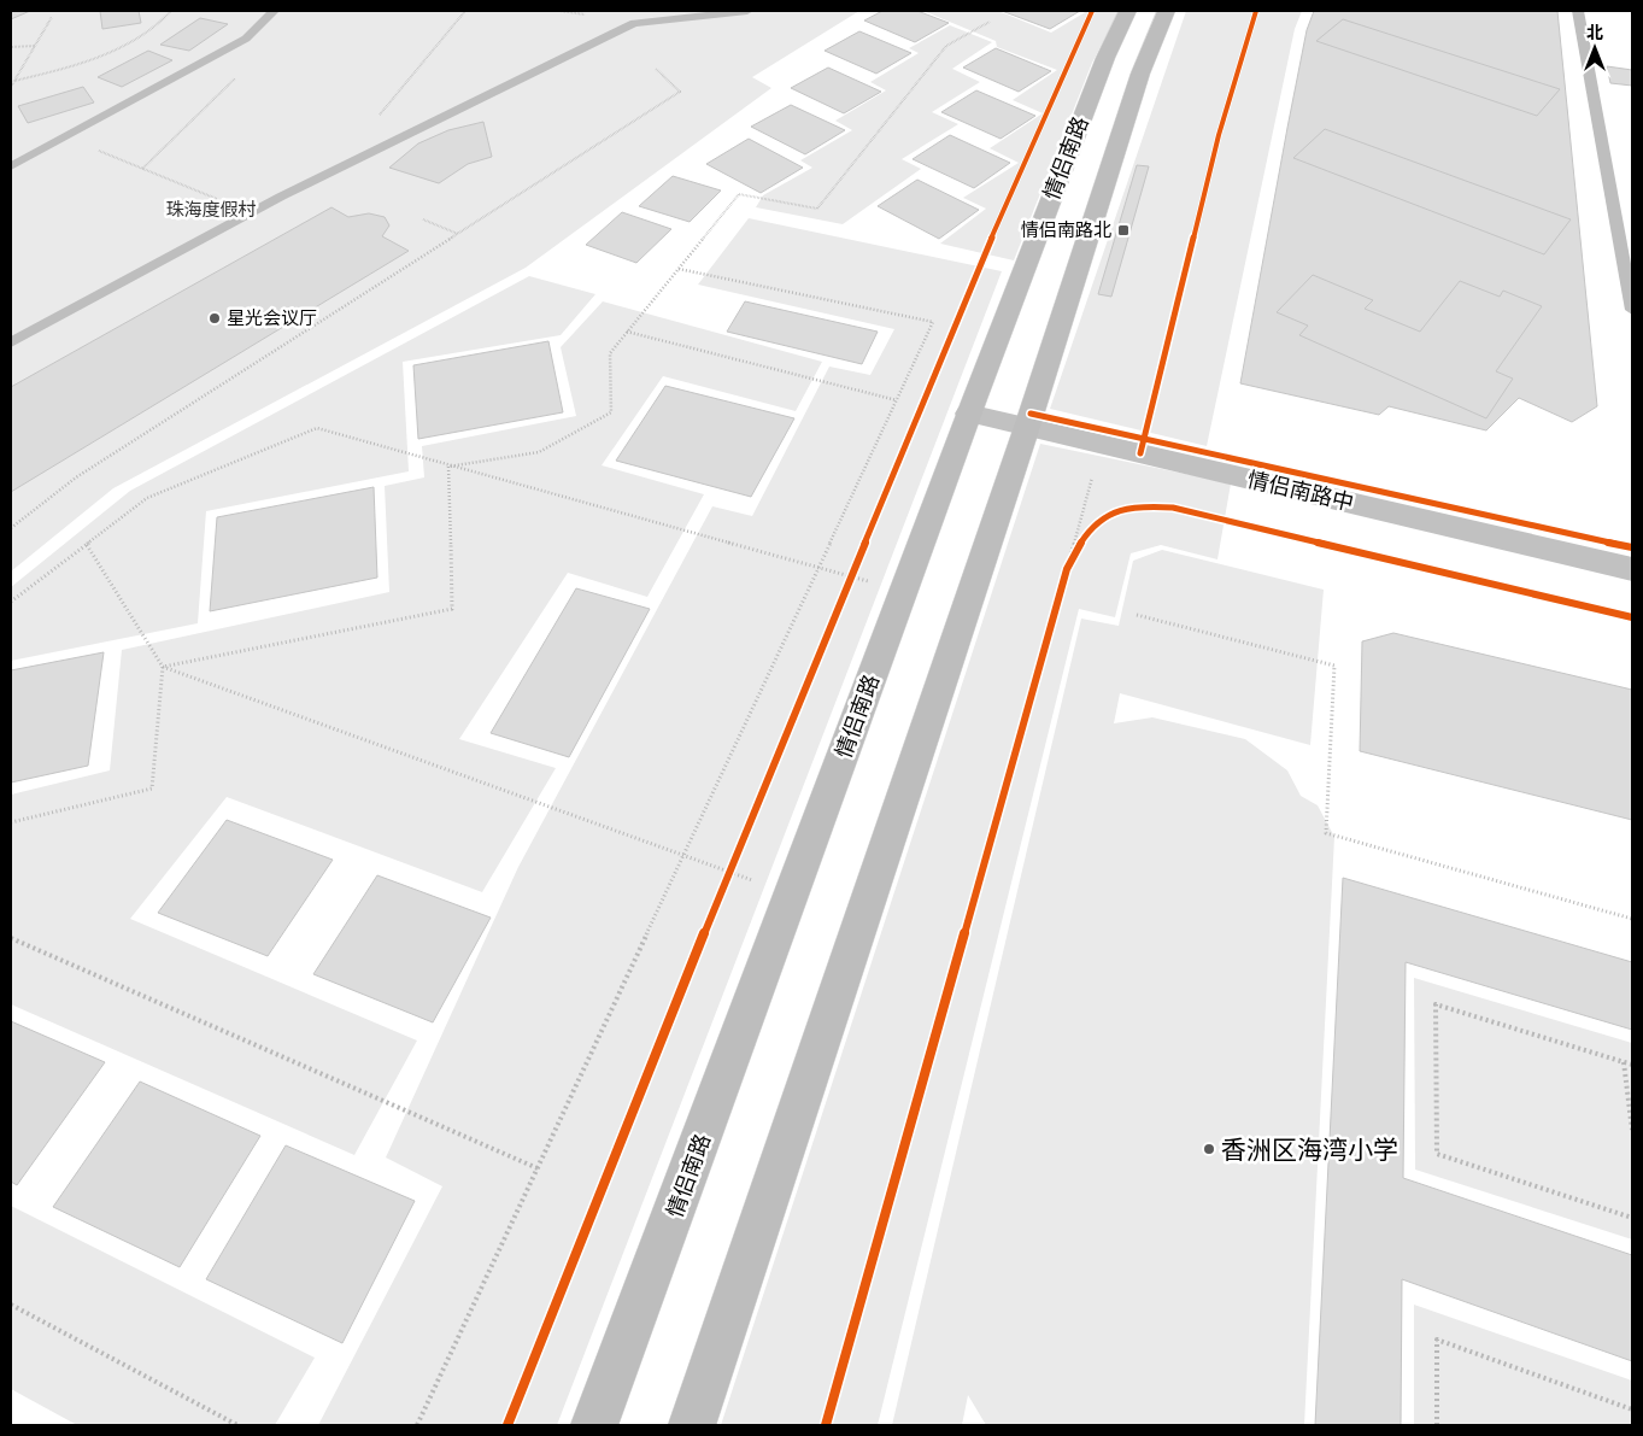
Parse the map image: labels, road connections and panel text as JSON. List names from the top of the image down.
{
  "streets": {
    "highway": ["情侣南路"],
    "street": ["情侣南路中"]
  },
  "crossings": [
    ["情侣南路", "情侣南路中"]
  ],
  "parks": ["珠海度假村"],
  "places": {
    "transit": ["情侣南路北"],
    "other": ["星光会议厅", "香洲区海湾小学"]
  },
  "north": "top"
}
